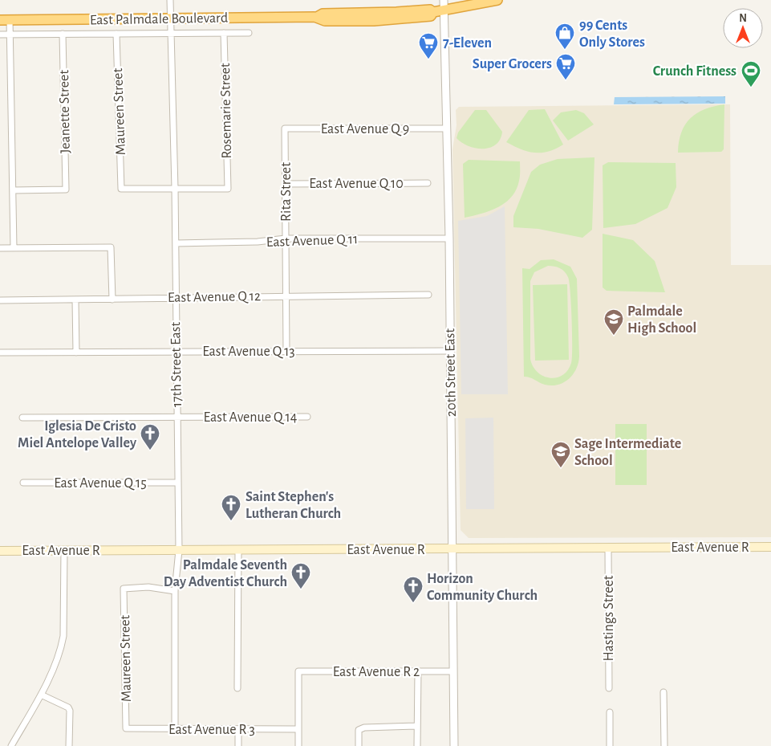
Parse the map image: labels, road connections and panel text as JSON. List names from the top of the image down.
{
  "streets": {
    "highway": ["East Palmdale Boulevard"],
    "main road": ["East Avenue R"],
    "street": [
      "Rosemarie Street",
      "Jeanette Street",
      "Maureen Street",
      "East Avenue Q 9",
      "East Avenue Q 10",
      "Rita Street",
      "East Avenue Q 11",
      "East Avenue Q 12",
      "East Avenue Q 13",
      "17th Street East",
      "20th Street East",
      "East Avenue Q 14",
      "East Avenue Q 15",
      "Hastings Street",
      "East Avenue R 2",
      "East Avenue R 3"
    ]
  },
  "crossings": [
    ["East Palmdale Boulevard", "Rosemarie Street"],
    ["East Palmdale Boulevard", "Jeanette Street"],
    ["East Palmdale Boulevard", "Maureen Street"],
    ["East Palmdale Boulevard", "17th Street East"],
    ["East Palmdale Boulevard", "20th Street East"],
    ["Rosemarie Street", "Maureen Street"],
    ["Rosemarie Street", "17th Street East"],
    ["Maureen Street", "17th Street East"],
    ["Maureen Street", "East Avenue R 3"],
    ["East Avenue Q 9", "Rita Street"],
    ["East Avenue Q 9", "20th Street East"],
    ["East Avenue Q 10", "Rita Street"],
    ["Rita Street", "East Avenue Q 11"],
    ["Rita Street", "East Avenue Q 12"],
    ["Rita Street", "East Avenue Q 13"],
    ["East Avenue Q 11", "17th Street East"],
    ["East Avenue Q 11", "20th Street East"],
    ["East Avenue Q 12", "17th Street East"],
    ["East Avenue Q 13", "17th Street East"],
    ["East Avenue Q 13", "20th Street East"],
    ["17th Street East", "East Avenue Q 14"],
    ["17th Street East", "East Avenue Q 15"],
    ["17th Street East", "East Avenue R"],
    ["17th Street East", "East Avenue R 3"],
    ["20th Street East", "East Avenue R"],
    ["20th Street East", "East Avenue R 2"],
    ["East Avenue R", "Hastings Street"],
    ["East Avenue R 2", "East Avenue R 3"]
  ],
  "places": {
    "shop": ["99 Cents Only Stores"],
    "supermarket": ["7-Eleven", "Super Grocers"],
    "sports": ["Crunch Fitness"],
    "school or university": ["Palmdale High School", "Sage Intermediate School"],
    "church": [
      "Iglesia De Cristo Miel Antelope Valley",
      "Saint Stephen's Lutheran Church",
      "Palmdale Seventh Day Adventist Church",
      "Horizon Community Church"
    ]
  },
  "north": "top"
}
